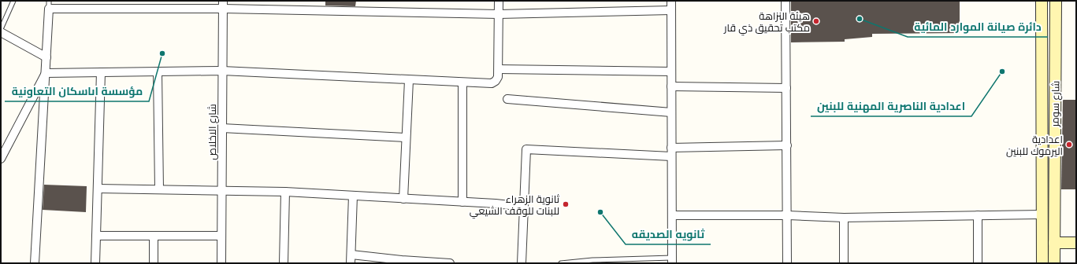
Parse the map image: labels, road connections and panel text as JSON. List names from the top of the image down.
{
  "streets": {
    "main road": ["شارع سومر"],
    "street": ["شارع الاخلاص"]
  },
  "places": [
    "دائرة صيانة الموارد المائية",
    "هيئة النزاهة مكتب تحقيق ذي قار",
    "مؤسسة اىاسكان التعاونية",
    "اعدادية الناصرية المهنية للبنين",
    "اعدادية اليرموك للبنين",
    "ثانوية الزهراء للبنات للوقف الشيعي",
    "ثانويه الصديقه"
  ]
}
